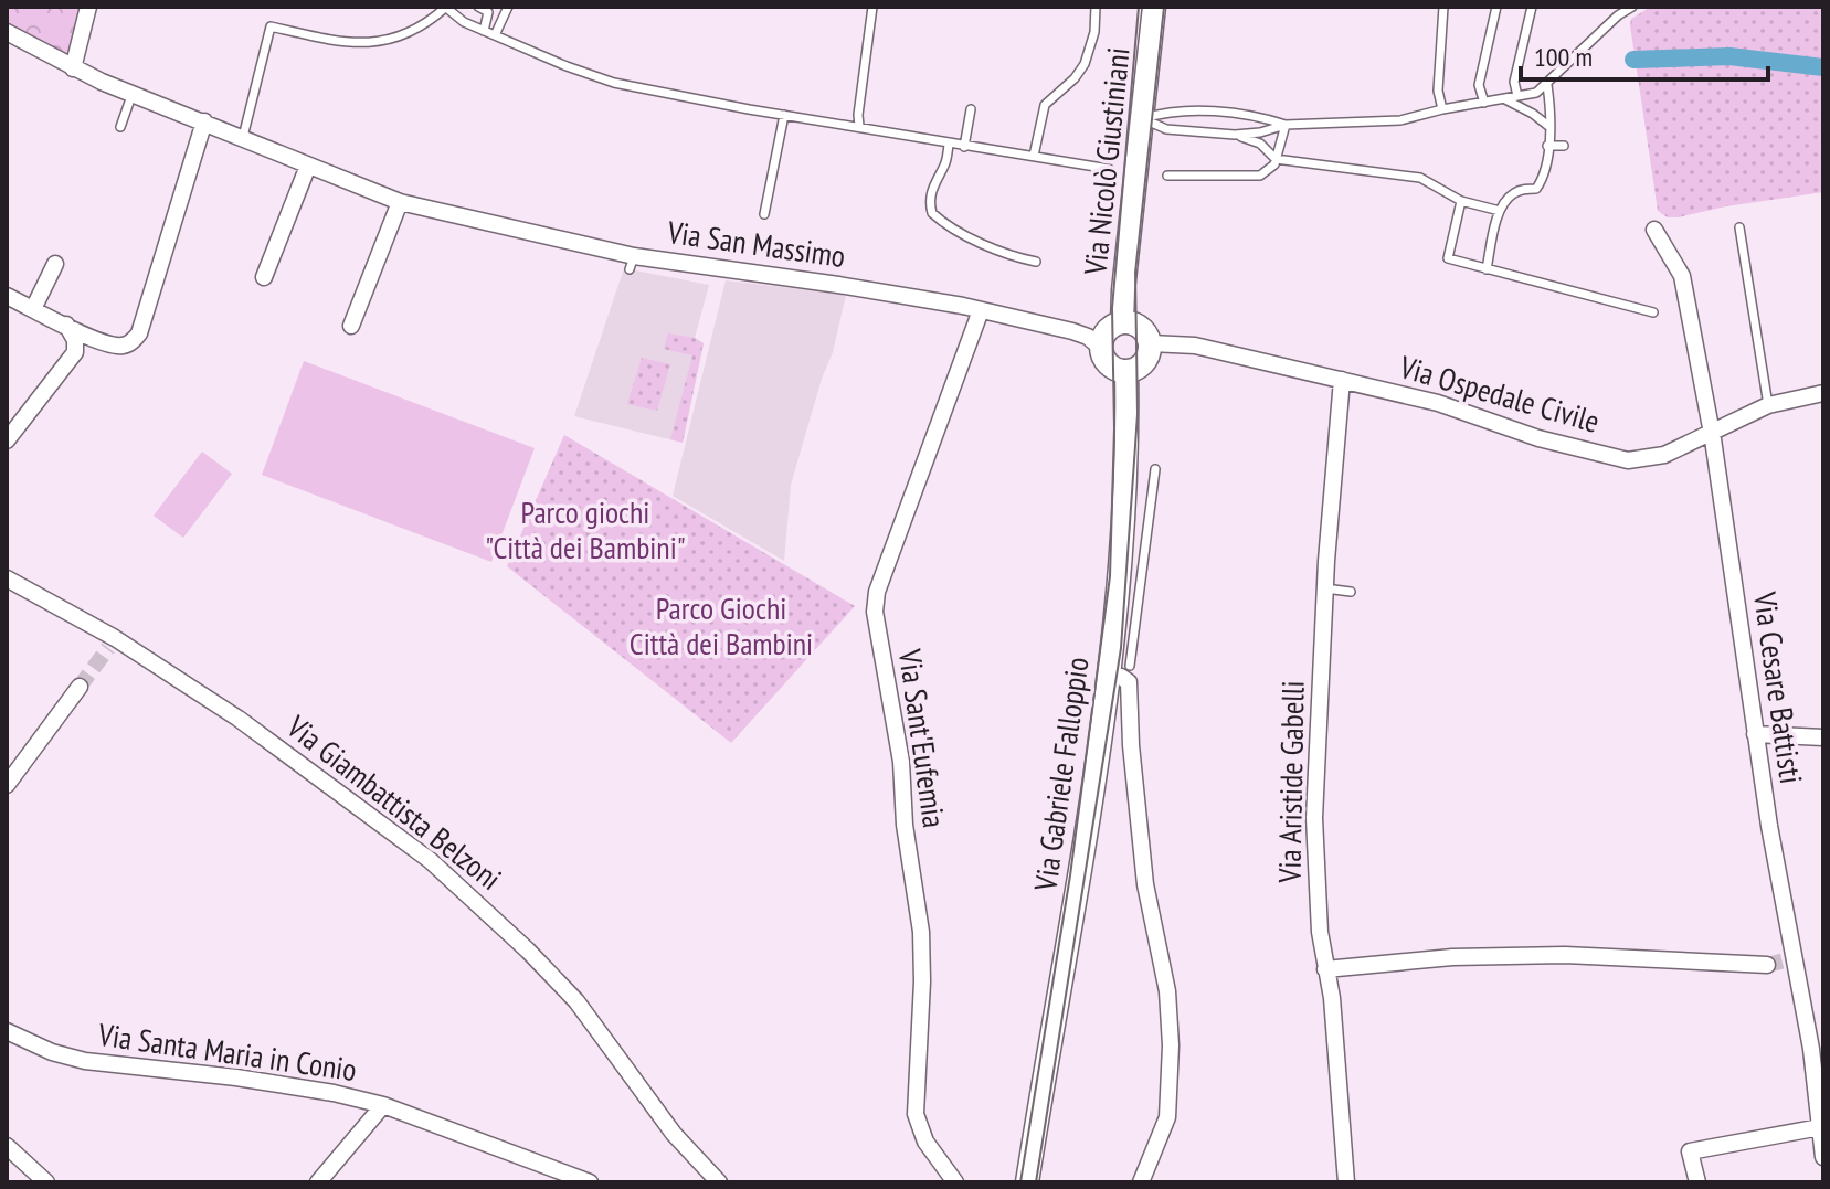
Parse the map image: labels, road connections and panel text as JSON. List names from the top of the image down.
{
  "streets": {
    "street": [
      "Via Nicolò Giustiniani",
      "Via San Massimo",
      "Via Ospedale Civile",
      "Via Cesare Battisti",
      "Via Sant'Eufemia",
      "Via Gabriele Falloppio",
      "Via Aristide Gabelli",
      "Via Giambattista Belzoni",
      "Via Santa Maria in Conio"
    ]
  },
  "crossings": [
    ["Via Nicolò Giustiniani", "Via San Massimo"],
    ["Via Nicolò Giustiniani", "Via Ospedale Civile"],
    ["Via Nicolò Giustiniani", "Via Gabriele Falloppio"],
    ["Via San Massimo", "Via Ospedale Civile"],
    ["Via San Massimo", "Via Sant'Eufemia"],
    ["Via San Massimo", "Via Gabriele Falloppio"],
    ["Via Ospedale Civile", "Via Cesare Battisti"],
    ["Via Ospedale Civile", "Via Gabriele Falloppio"],
    ["Via Ospedale Civile", "Via Aristide Gabelli"]
  ],
  "parks": ["Parco giochi \"Città dei Bambini\"", "Parco Giochi Città dei Bambini"],
  "scale_bar": "100 m"
}
